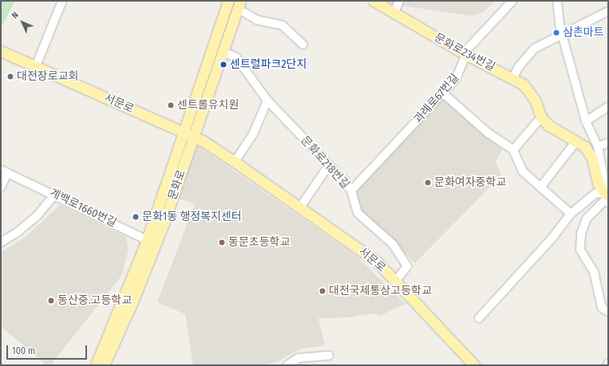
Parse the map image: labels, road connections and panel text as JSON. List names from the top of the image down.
{
  "streets": {
    "main road": ["문화로234번길", "서문로", "문화로"],
    "street": ["과례로67번길", "문화로218번길", "계백로1660번길"]
  },
  "crossings": [
    ["문화로234번길", "과례로67번길"],
    ["과례로67번길", "문화로218번길"],
    ["서문로", "문화로218번길"],
    ["서문로", "문화로"],
    ["문화로218번길", "문화로"],
    ["문화로", "계백로1660번길"]
  ],
  "places": [
    "삼촌마트",
    "센트럴파크2단지",
    "대전장로교회",
    "센트롤유치원",
    "문화여자중학교",
    "문화1동 행정복지센터",
    "동문초등학교",
    "대전국제통상고등학교",
    "동산중.고등학교"
  ],
  "scale_bar": "100 m",
  "north": "top left"
}
